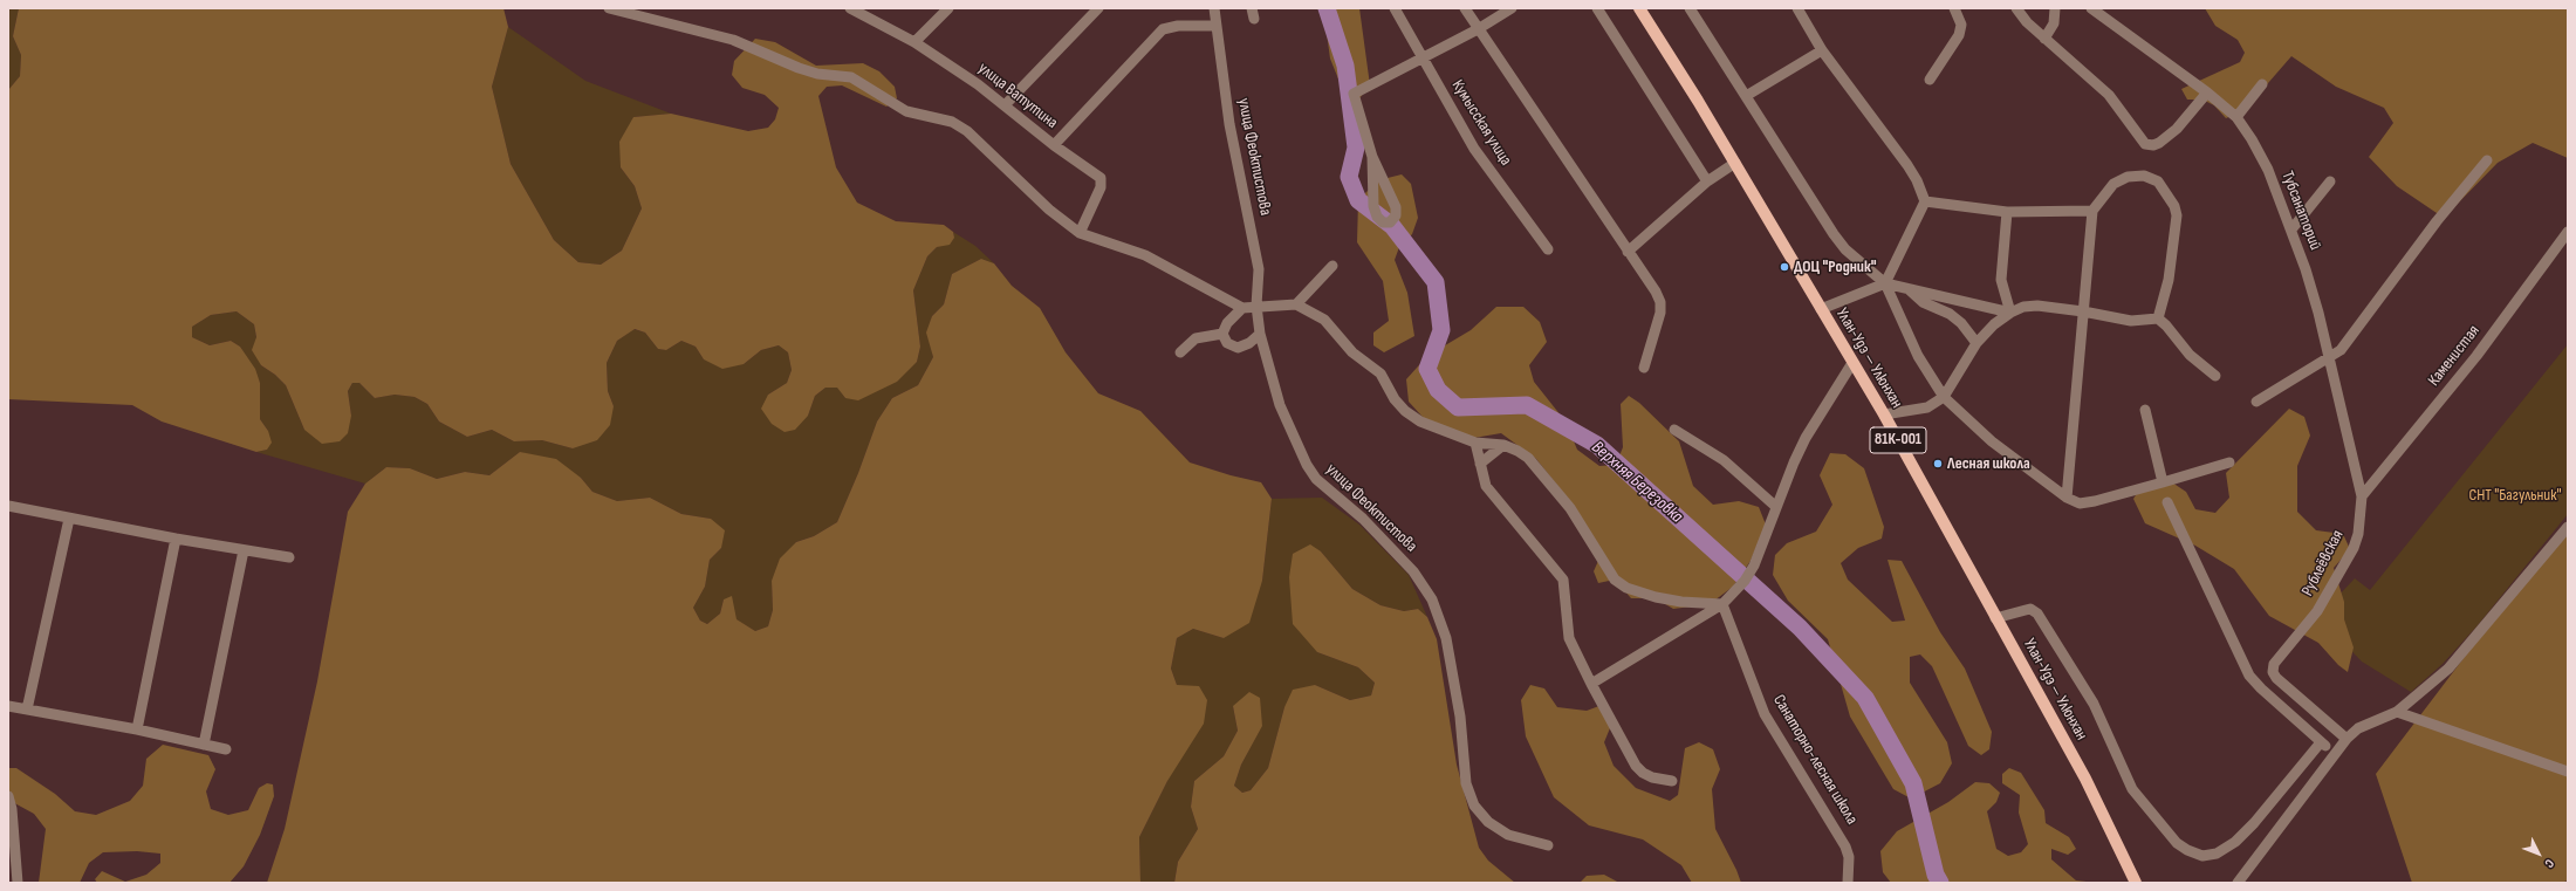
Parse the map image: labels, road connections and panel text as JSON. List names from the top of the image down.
{
  "streets": {
    "main road": ["Улан-Удэ — Улюнхан", "81К-001"],
    "street": [
      "улица Ватутина",
      "Кумысская улица",
      "улица Феоктистова",
      "Тубсанаторий",
      "Каменистая",
      "Рублеёвская",
      "Санаторно-лесная школа"
    ]
  },
  "crossings": [
    ["улица Ватутина", "улица Феоктистова"],
    ["Тубсанаторий", "Рублеёвская"],
    ["Каменистая", "Рублеёвская"]
  ],
  "water": ["Верхняя Березовка"],
  "parks": ["СНТ \"Багульник\""],
  "places": ["ДОЦ \"Родник\"", "Лесная школа"],
  "north": "bottom right"
}
